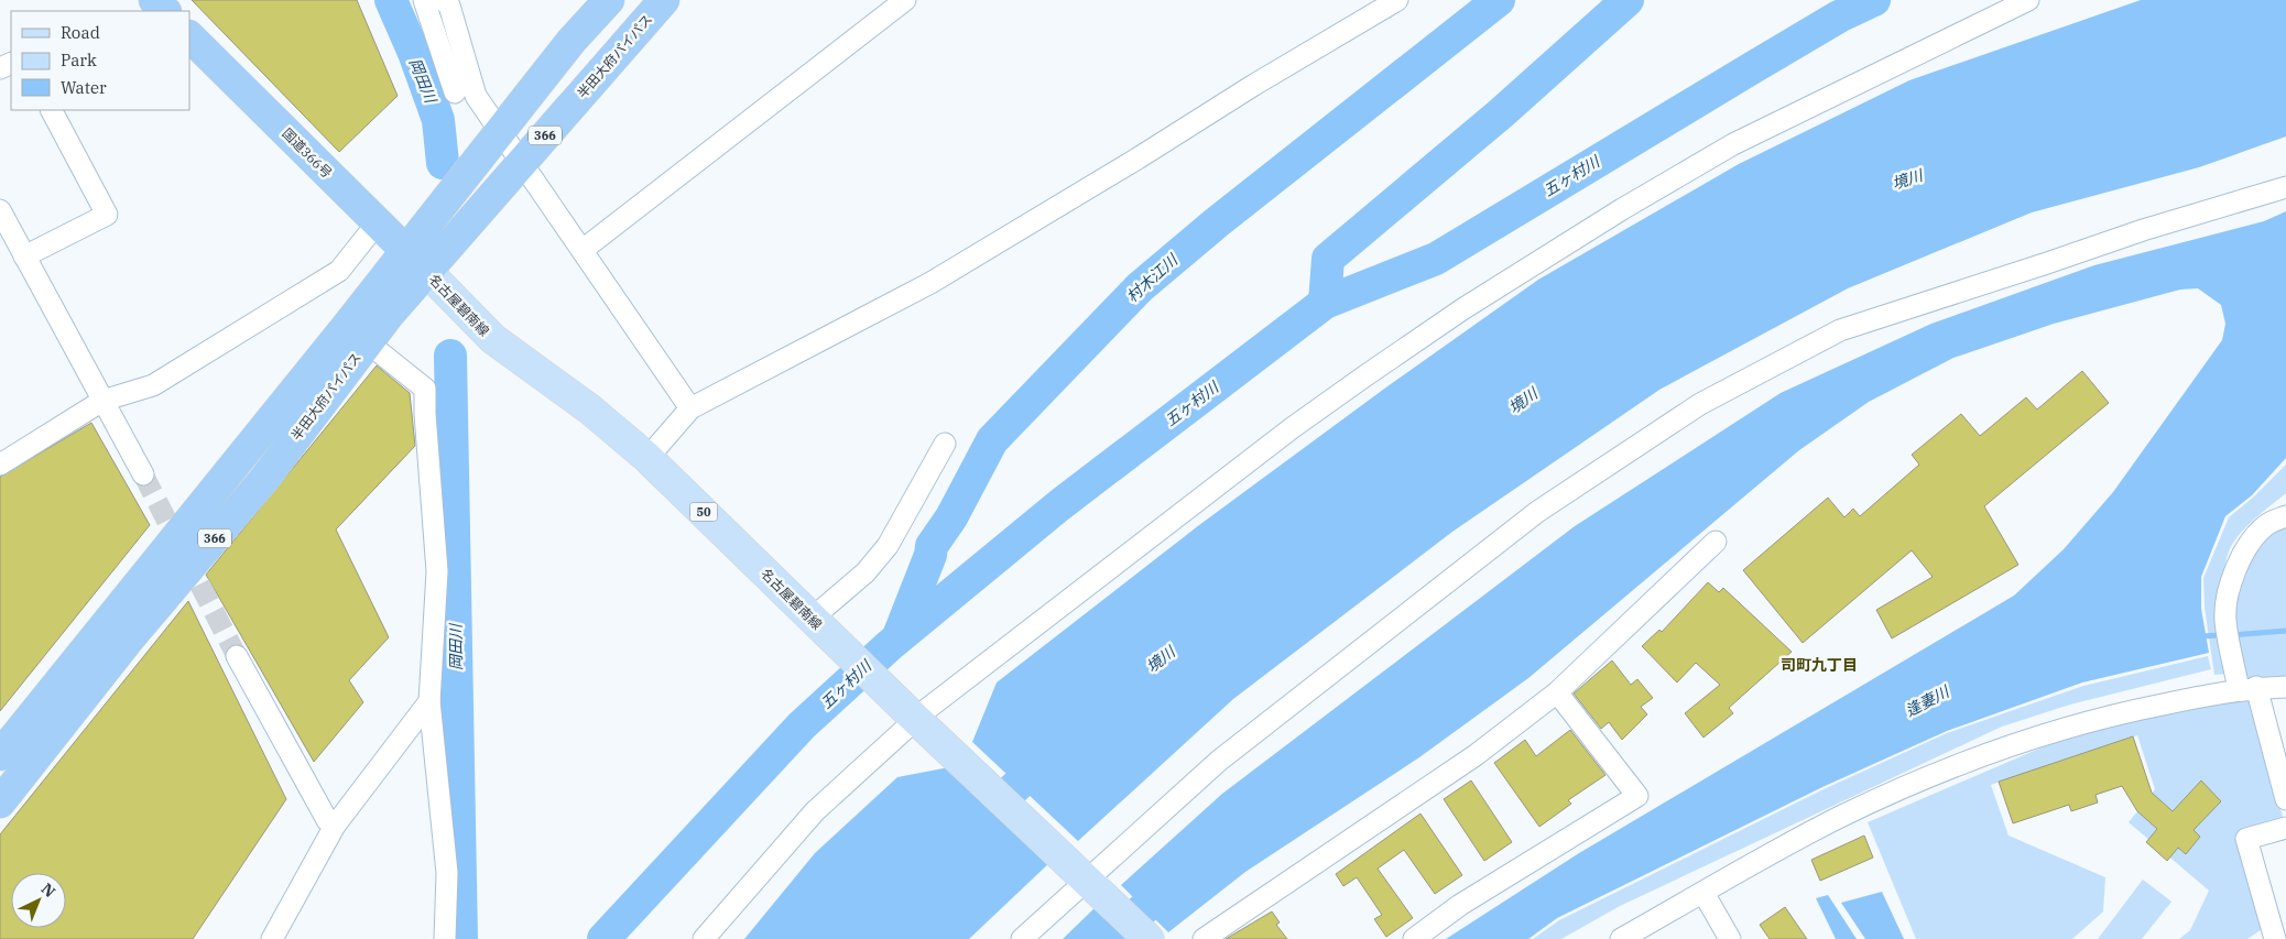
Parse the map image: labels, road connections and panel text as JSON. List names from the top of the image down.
{
  "streets": {
    "highway": ["半田大府パイパス", "366", "国道366号"],
    "main road": ["名古屋碧南線", "50"]
  },
  "crossings": [
    ["半田大府パイパス", "国道366号"],
    ["半田大府パイパス", "名古屋碧南線"],
    ["国道366号", "名古屋碧南線"]
  ],
  "districts": ["司町九丁目"],
  "water": [
    "岡田川",
    "五ヶ村川",
    "境川",
    "村木江川",
    "逢妻川"
  ],
  "legend": ["Road", "Park", "Water"],
  "north": "top right"
}
